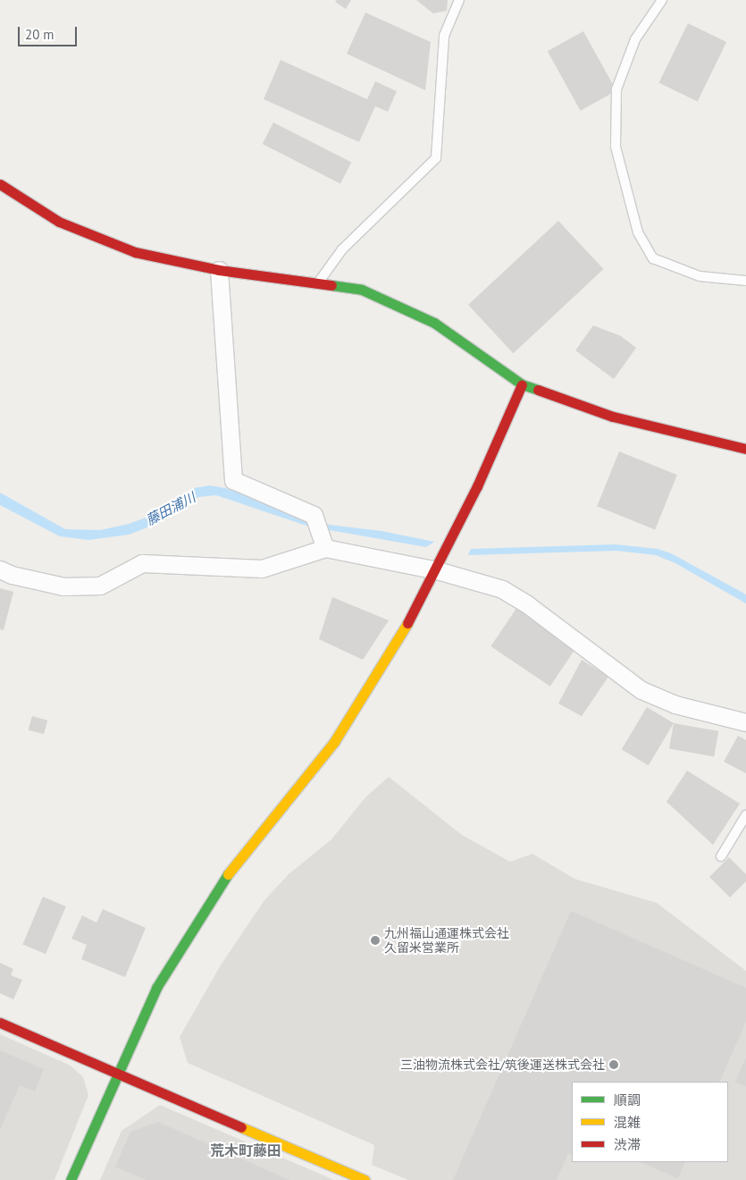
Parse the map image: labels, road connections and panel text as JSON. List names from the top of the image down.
{
  "districts": ["荒木町藤田"],
  "water": ["藤田浦川"],
  "places": ["九州福山通運株式会社 久留米営業所", "三油物流株式会社/筑後運送株式会社"],
  "legend": ["順調", "混雑", "渋滞"],
  "scale_bar": "20 m"
}
